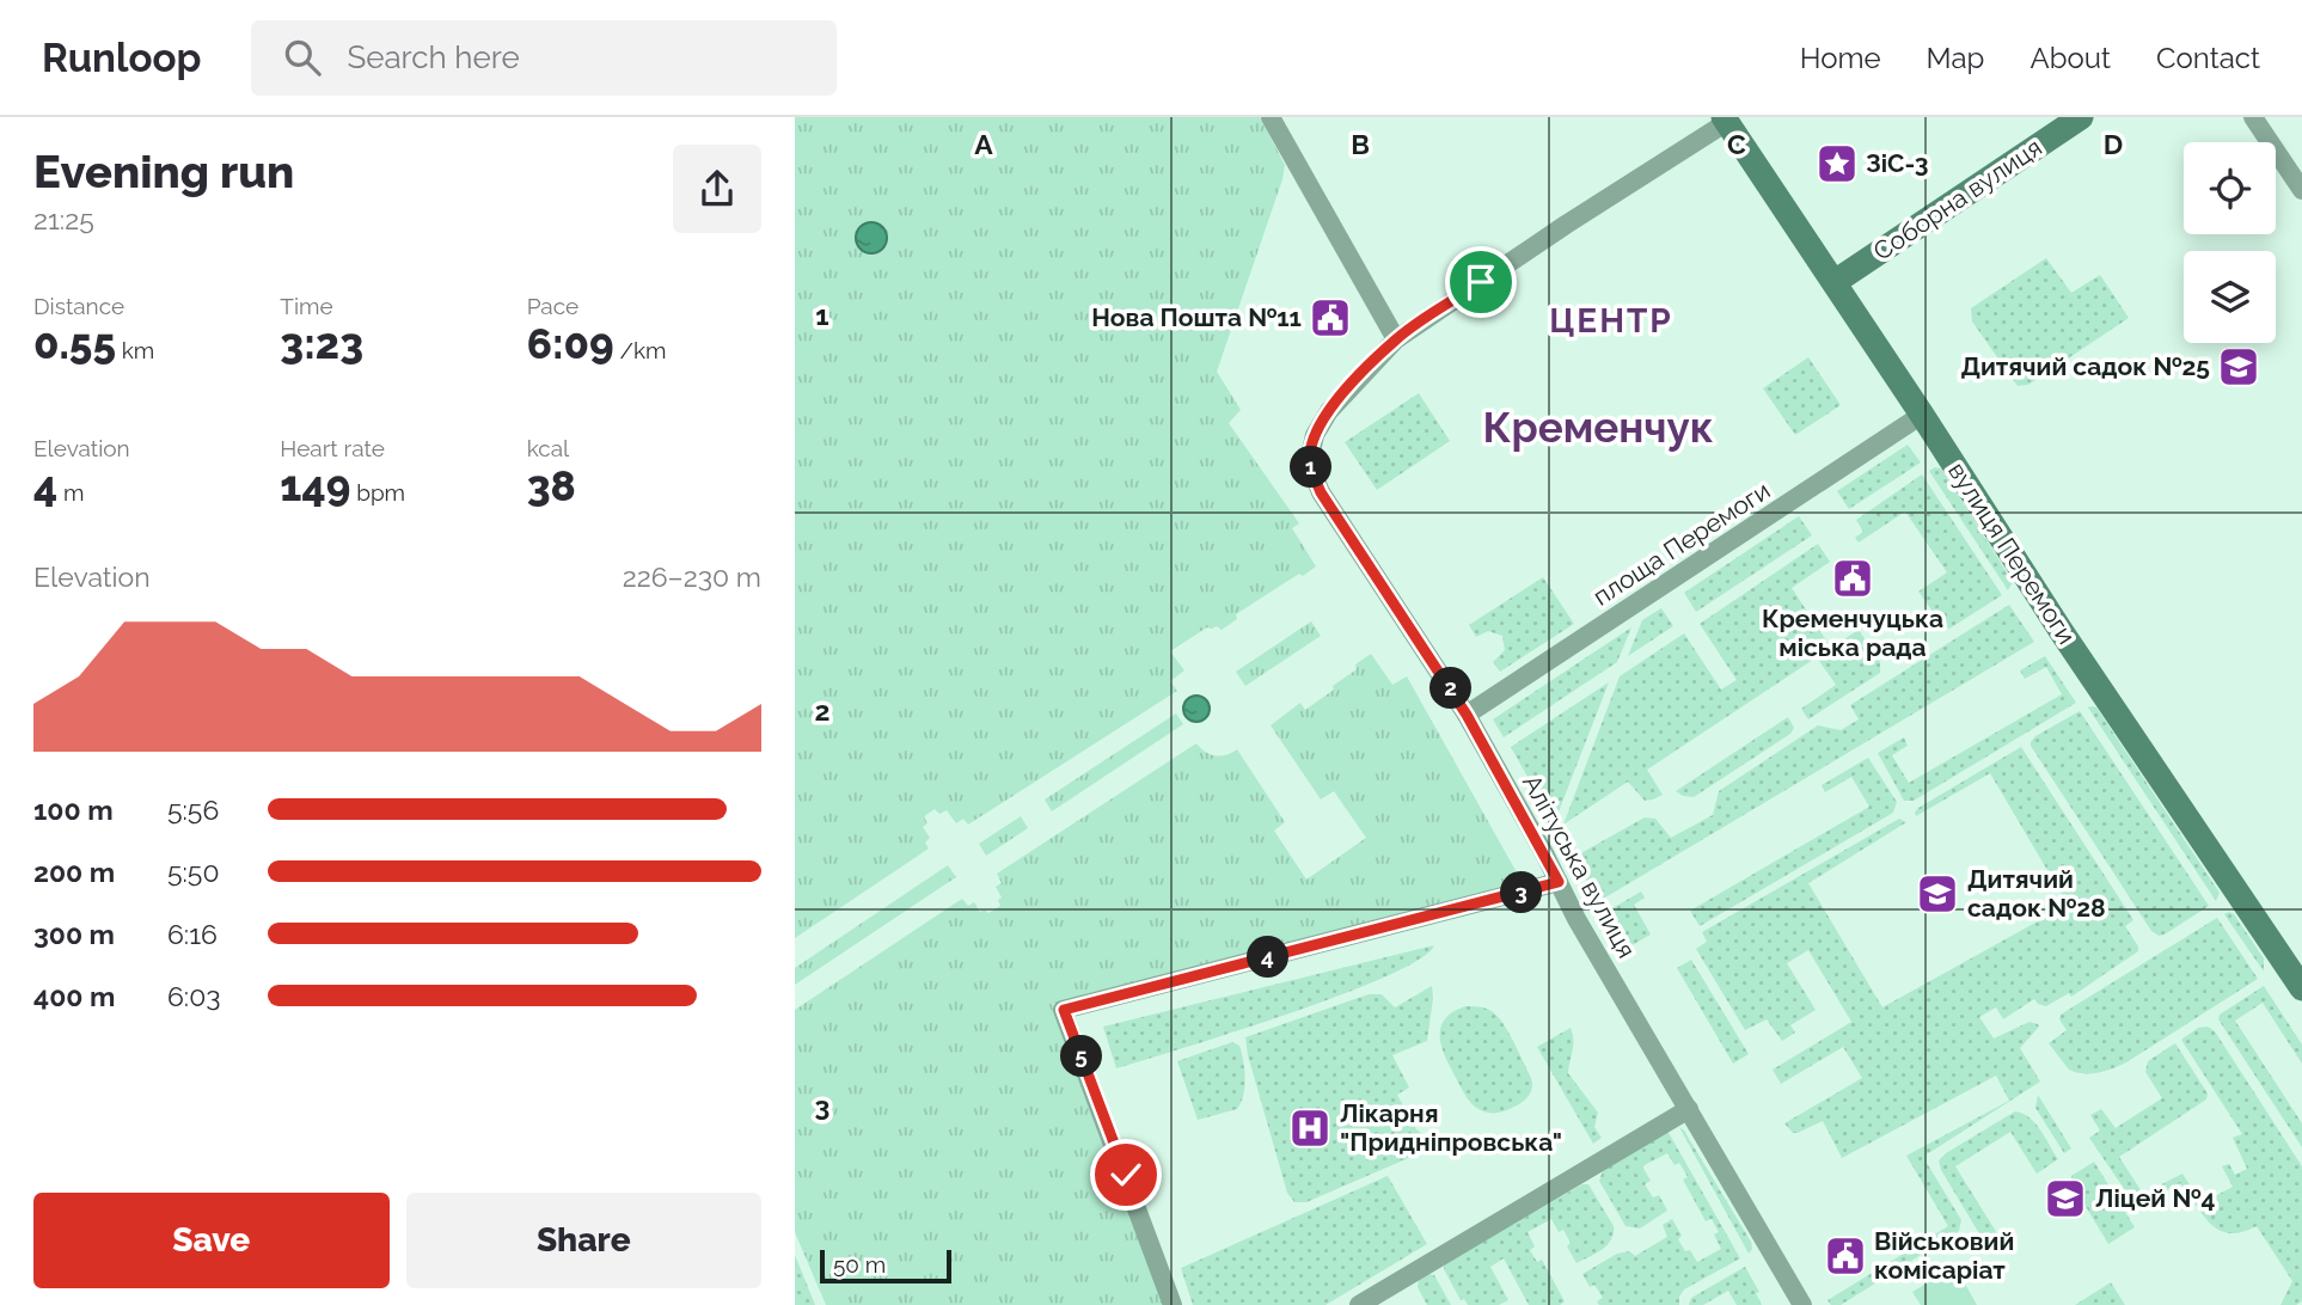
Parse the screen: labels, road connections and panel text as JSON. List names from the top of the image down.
{
  "streets": {
    "main road": ["Соборна вулиця", "вулиця Перемоги"],
    "street": ["площа Перемоги", "Алітуська вулиця"]
  },
  "crossings": [
    ["Соборна вулиця", "вулиця Перемоги"],
    ["площа Перемоги", "вулиця Перемоги"],
    ["площа Перемоги", "Алітуська вулиця"]
  ],
  "districts": ["ЦЕНТР", "Кременчук"],
  "places": {
    "place": ["ЗіС-3"],
    "public building": ["Нова Пошта №11", "Кременчуцька міська рада", "Військовий комісаріат"],
    "school or university": ["Дитячий садок №25", "Дитячий садок №28", "Ліцей №4"],
    "hospital": ["Лікарня \"Придніпровська\""]
  },
  "scale_bar": "50 m",
  "page": {
    "header": "Runloop",
    "search": "Search here",
    "nav": [
      "Home",
      "Map",
      "About",
      "Contact"
    ],
    "heading": ["Evening run", "21:25"],
    "stats": [
      ["Distance", "0.55 km"],
      ["Time", "3:23"],
      ["Pace", "6:09 /km"],
      ["Elevation", "4 m"],
      ["Heart rate", "149 bpm"],
      ["kcal", "38"]
    ],
    "pins": [
      "1",
      "2",
      "3",
      "4",
      "5"
    ],
    "chart": ["Elevation", "226–230 m"],
    "list": [
      {
        "name": "100 m",
        "note": "5:56"
      },
      {
        "name": "200 m",
        "note": "5:50"
      },
      {
        "name": "300 m",
        "note": "6:16"
      },
      {
        "name": "400 m",
        "note": "6:03"
      }
    ],
    "buttons": ["Save", "Share"],
    "scale": "50 m"
  },
  "grid": {
    "columns": [
      "A",
      "B",
      "C",
      "D"
    ],
    "rows": ["1", "2", "3"]
  }
}
